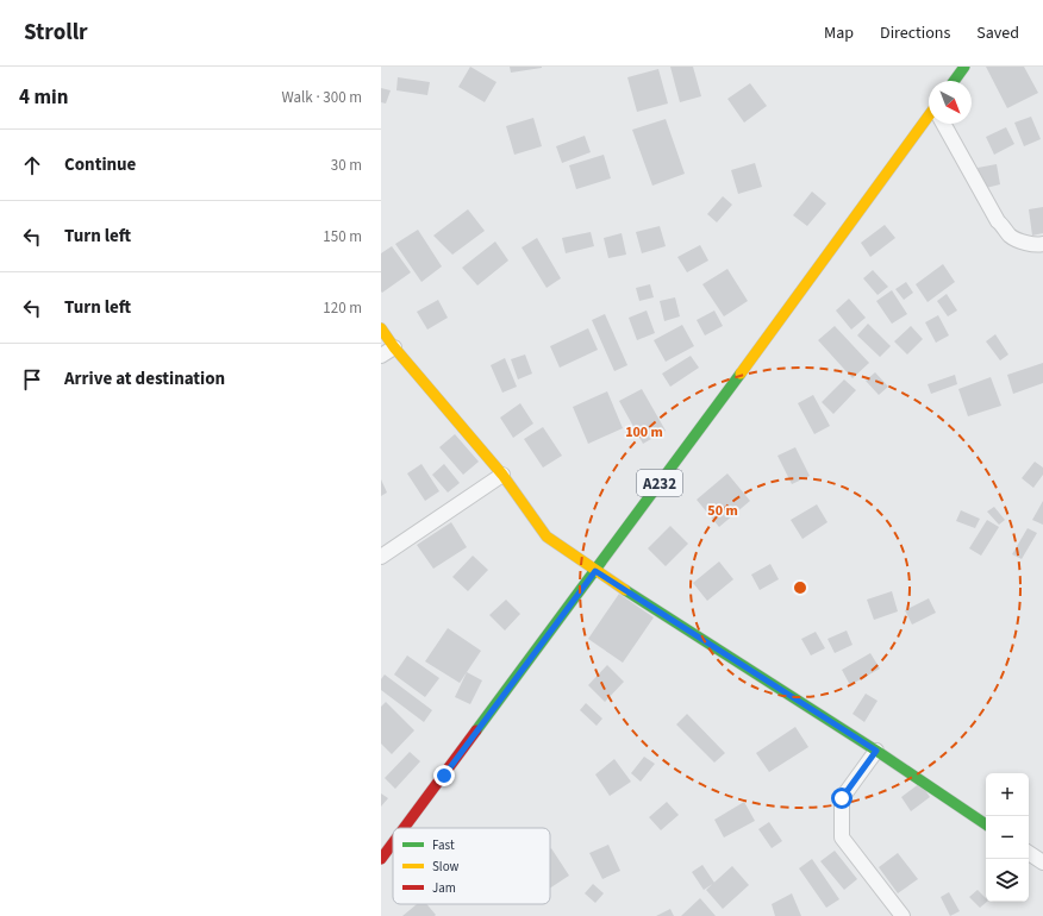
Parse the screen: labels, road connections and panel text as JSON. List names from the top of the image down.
{
  "streets": {
    "main road": ["A232"]
  },
  "legend": ["Fast", "Slow", "Jam"],
  "north": "bottom right",
  "page": {
    "header": "Strollr",
    "nav": ["Map", "Directions", "Saved"],
    "heading": ["4 min", "Walk · 300 m"],
    "list": [
      ["Continue", "30 m"],
      ["Turn left", "150 m"],
      ["Turn left", "120 m"],
      "Arrive at destination"
    ],
    "map_buttons": ["+", "−"]
  },
  "rings": ["100 m", "50 m"]
}
